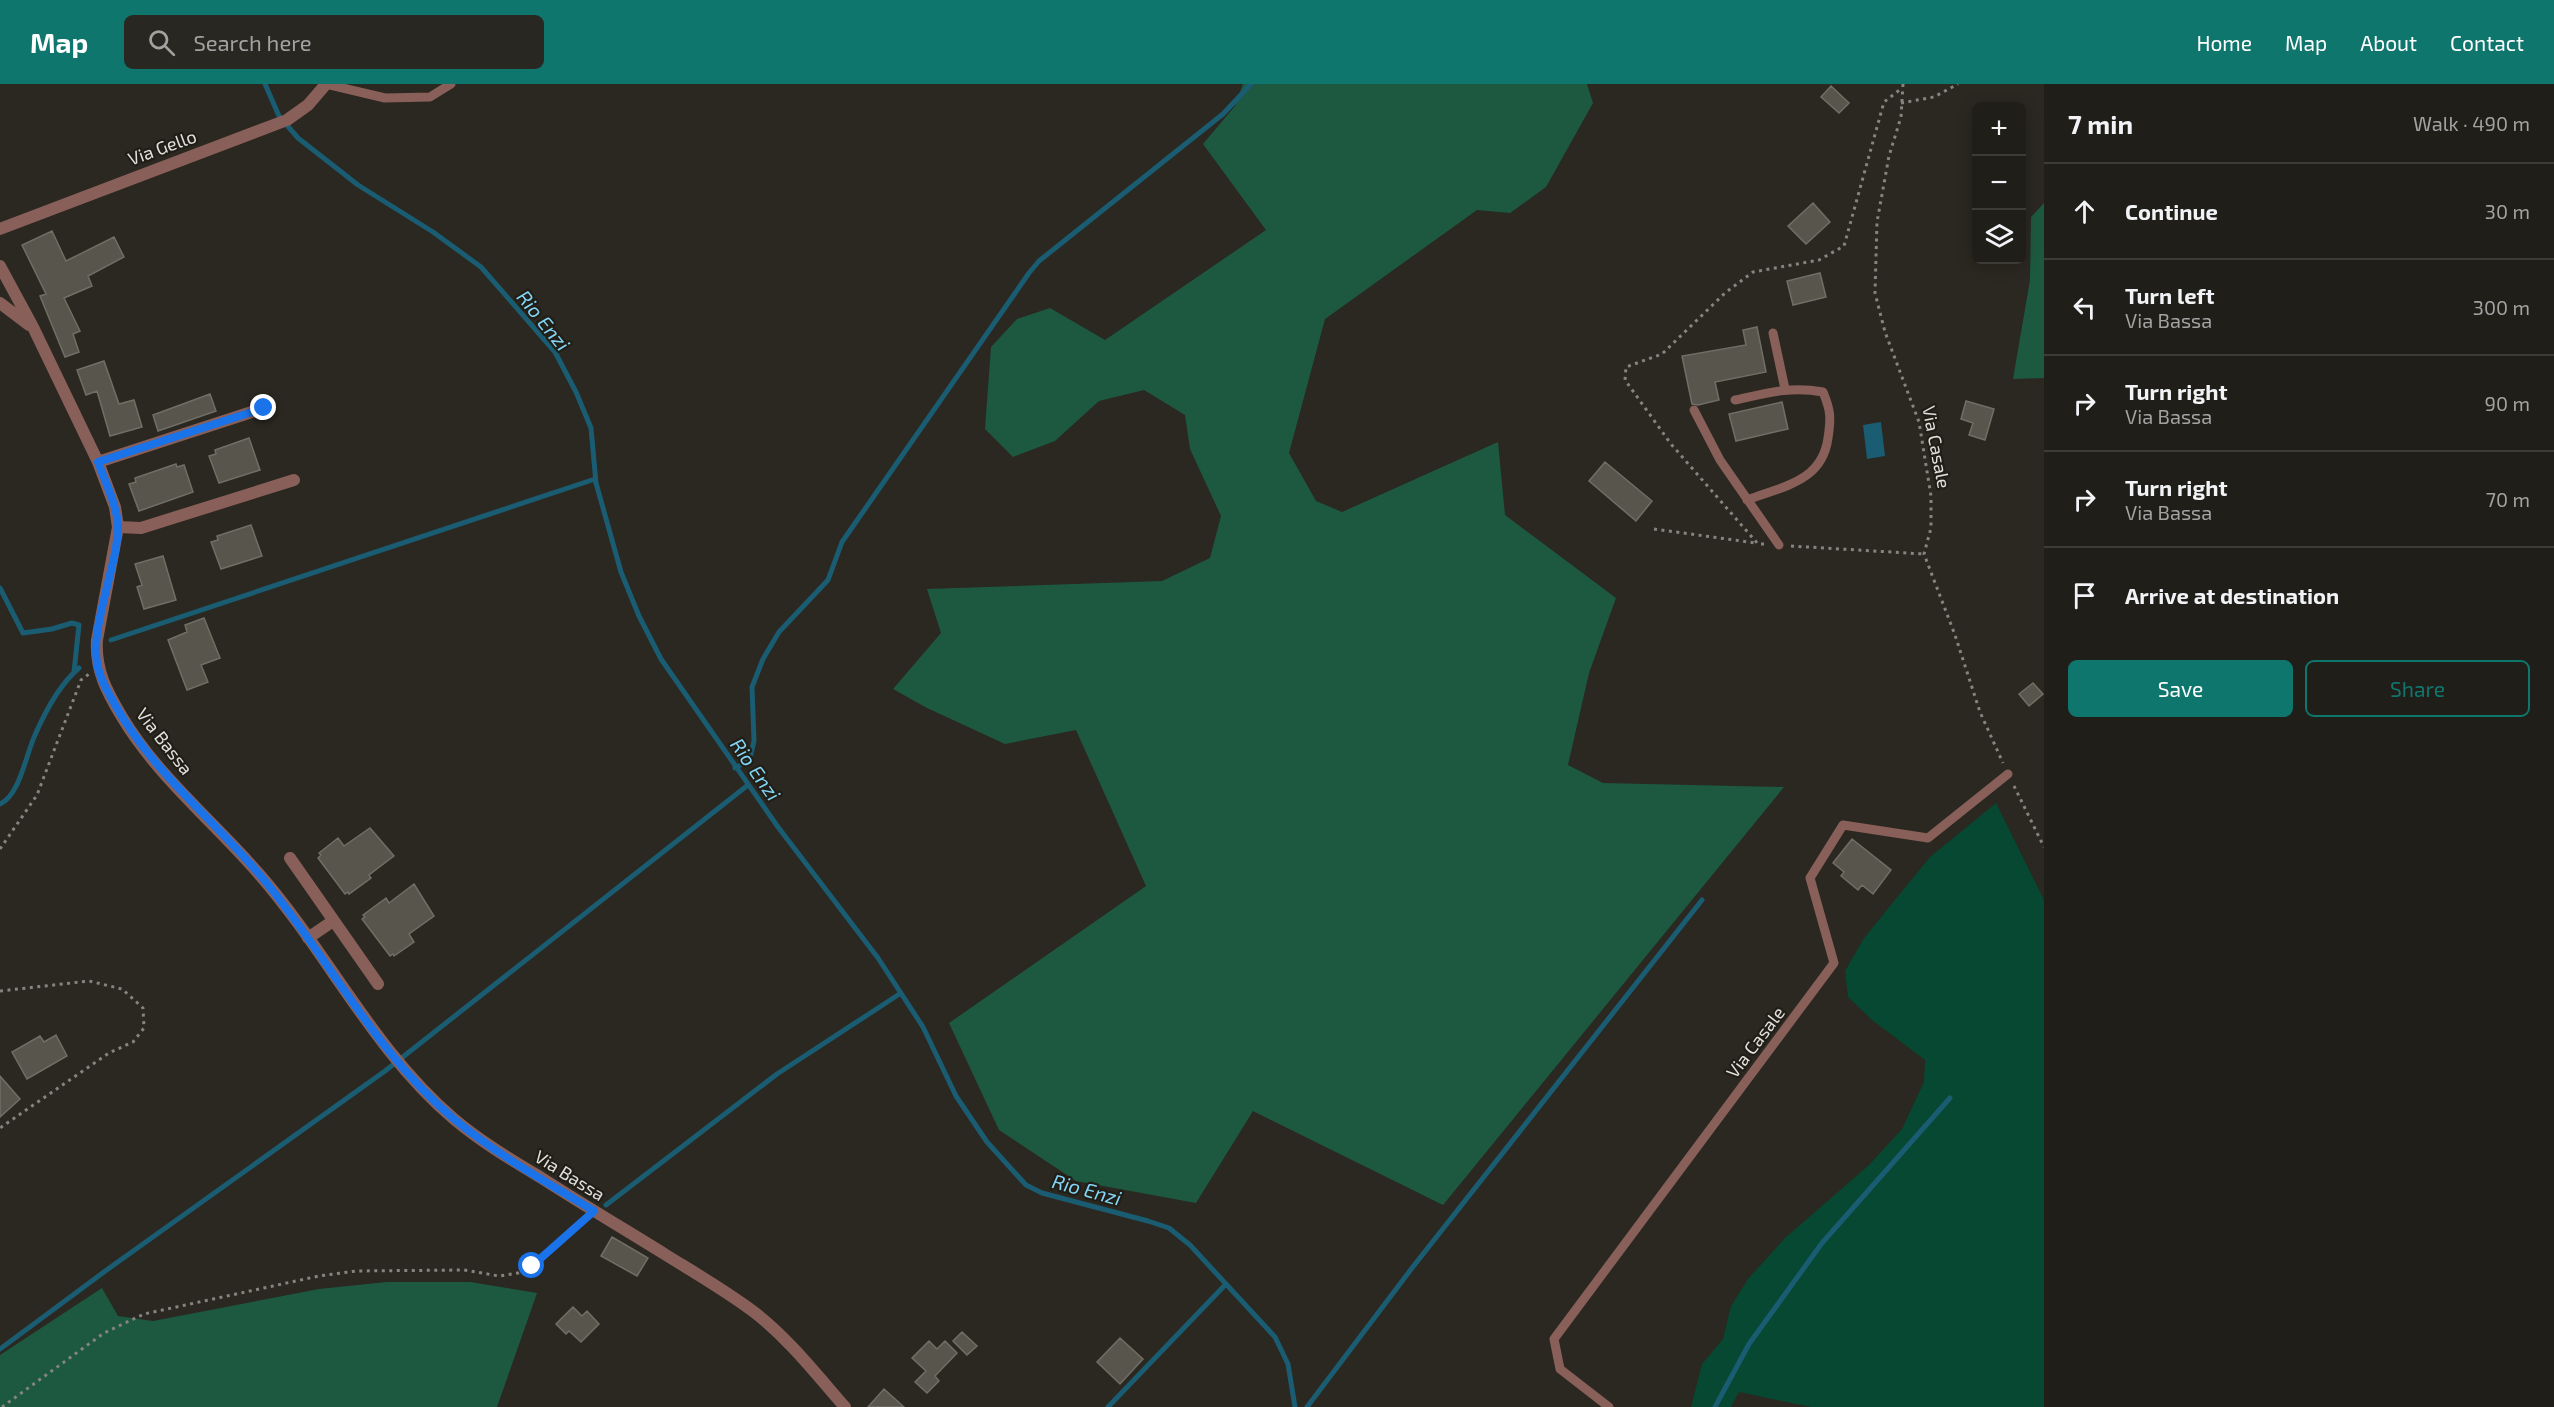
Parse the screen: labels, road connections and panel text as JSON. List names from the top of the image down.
{
  "streets": {
    "street": ["Via Gello", "Via Bassa"],
    "lane": ["Via Casale"]
  },
  "water": ["Rio Enzi"],
  "page": {
    "header": "Map",
    "search": "Search here",
    "nav": [
      "Home",
      "Map",
      "About",
      "Contact"
    ],
    "heading": ["7 min", "Walk · 490 m"],
    "map_buttons": ["+", "−"],
    "list": [
      ["Continue", "30 m"],
      ["Turn left", "Via Bassa", "300 m"],
      ["Turn right", "Via Bassa", "90 m"],
      ["Turn right", "Via Bassa", "70 m"],
      "Arrive at destination"
    ],
    "buttons": ["Save", "Share"]
  }
}
